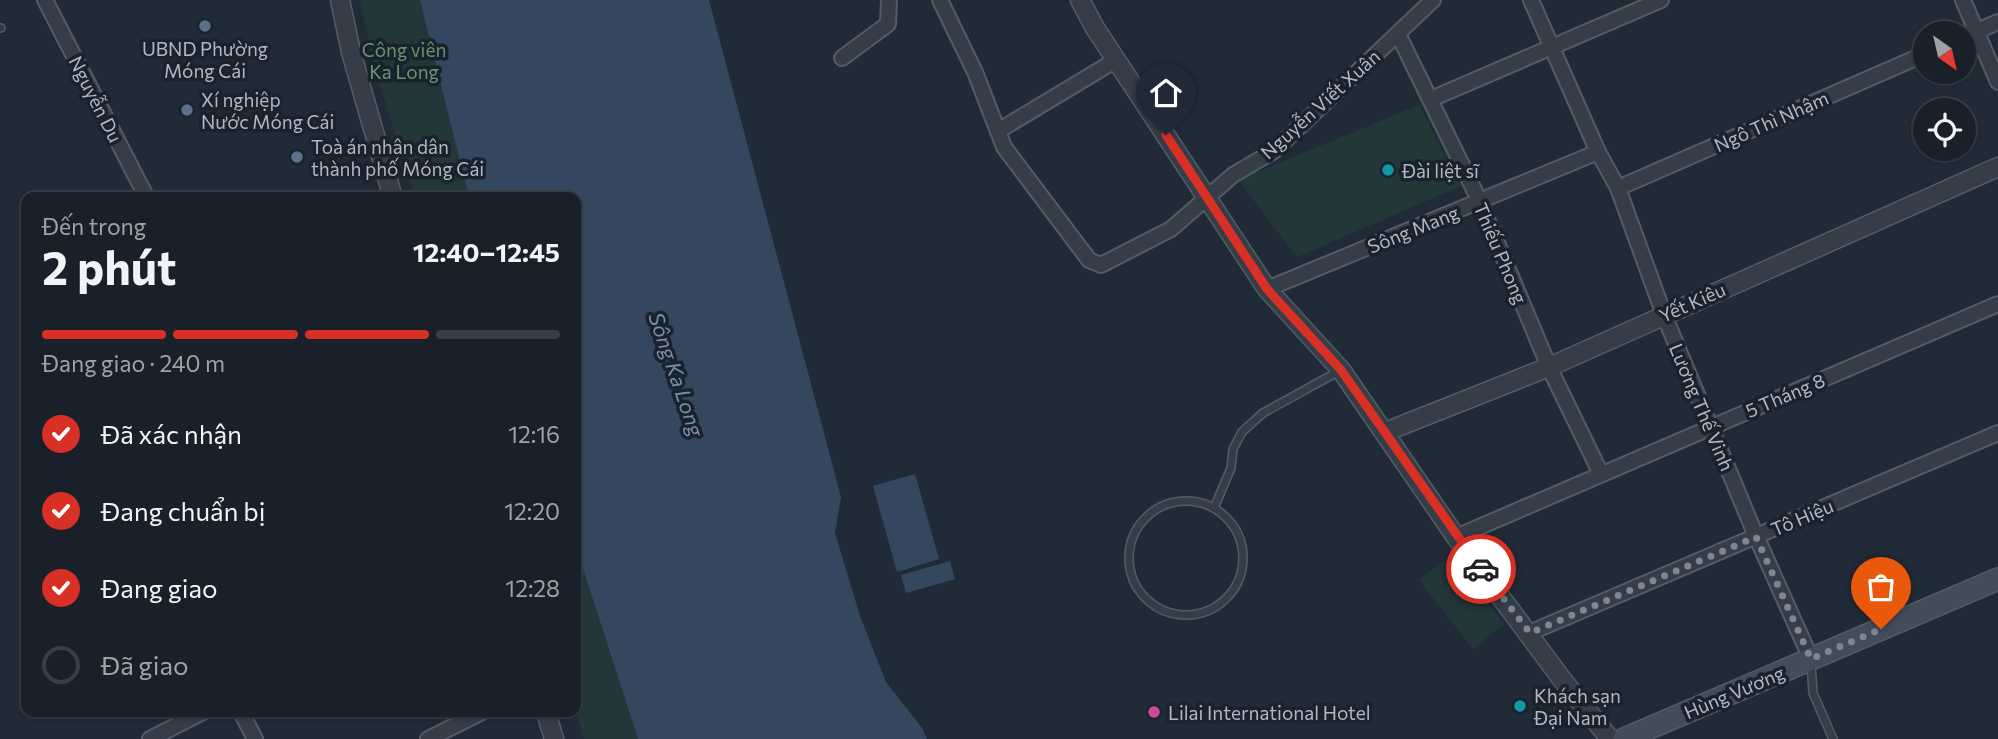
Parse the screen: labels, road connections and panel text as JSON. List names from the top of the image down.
{
  "streets": {
    "main road": ["Hùng Vương"],
    "street": [
      "Nguyễn Du",
      "Nguyễn Viết Xuân",
      "Ngô Thì Nhậm",
      "Sông Mang",
      "Thiếu Phong",
      "Yết Kiêu",
      "5 Tháng 8",
      "Lương Thế Vinh",
      "Tô Hiệu"
    ]
  },
  "crossings": [
    ["Nguyễn Viết Xuân", "Thiếu Phong"],
    ["Ngô Thì Nhậm", "Lương Thế Vinh"],
    ["Sông Mang", "Thiếu Phong"],
    ["Sông Mang", "Lương Thế Vinh"],
    ["Thiếu Phong", "Yết Kiêu"],
    ["Thiếu Phong", "5 Tháng 8"],
    ["Yết Kiêu", "Lương Thế Vinh"],
    ["5 Tháng 8", "Lương Thế Vinh"],
    ["Lương Thế Vinh", "Tô Hiệu"],
    ["Lương Thế Vinh", "Hùng Vương"]
  ],
  "water": ["Sông Ka Long"],
  "parks": ["Công viên Ka Long"],
  "places": [
    "UBND Phường Móng Cái",
    "Xí nghiệp Nước Móng Cái",
    "Toà án nhân dân thành phố Móng Cái",
    "Đài liệt sĩ",
    "Khách sạn Đại Nam",
    "Lilai International Hotel"
  ],
  "north": "bottom right",
  "page": {
    "heading": ["2 phút", "Đến trong", "12:40–12:45"],
    "bar": "Đang giao · 240 m",
    "list": [
      ["Đã xác nhận", "12:16"],
      ["Đang chuẩn bị", "12:20"],
      ["Đang giao", "12:28"],
      "Đã giao"
    ]
  }
}
